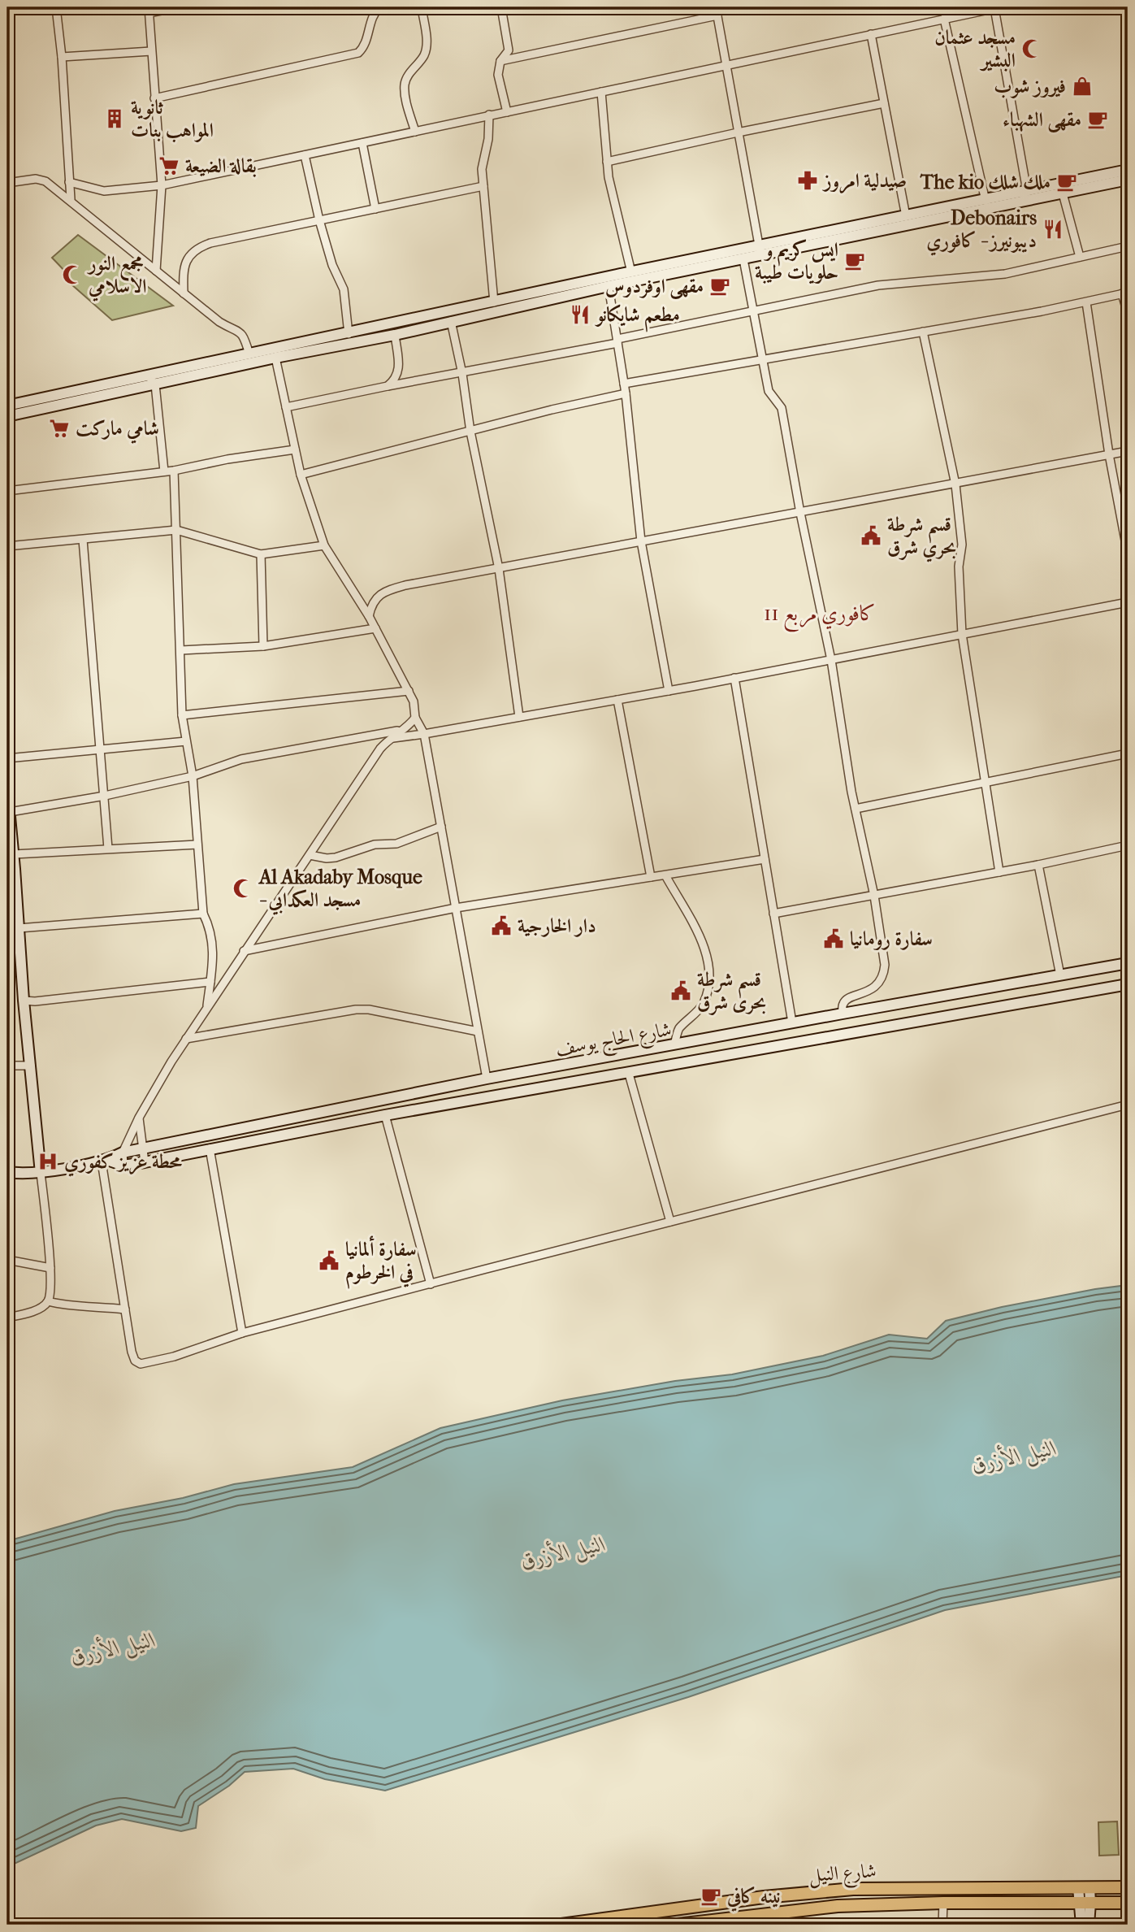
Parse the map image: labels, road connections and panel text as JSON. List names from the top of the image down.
{
  "streets": {
    "main road": ["شارع النيل"],
    "street": ["شارع الحاج يوسف"]
  },
  "districts": ["كافوري مربع 11"],
  "water": ["النيل الأزرق"],
  "places": {
    "mosque": ["مسجد عثمان البشير", "مجمع النور الاسلامي", "Al Akadaby Mosque - مسجد العكدابي"],
    "shop": ["فيروز شوب"],
    "building": ["ثانوية المواهب بنات"],
    "cafe": [
      "مقهى الشهباء",
      "The kio ملك شلك",
      "ايس كريم و حلويات طيبة",
      "مقهى اوفردوس",
      "نينه كافي"
    ],
    "supermarket": ["بقالة الضيعة", "شامي ماركت"],
    "pharmacy": ["صيدلية امروز"],
    "restaurant": ["Debonairs ديبونيرز - كافوري", "مطعم شايكانو"],
    "public building": [
      "قسم شرطة بحري شرق",
      "دار الخارجية",
      "سفارة رومانيا",
      "قسم شرطة بحرى شرق",
      "سفارة ألمانيا في الخرطوم"
    ],
    "hospital": ["محطة عزيز كفوري"]
  }
}
